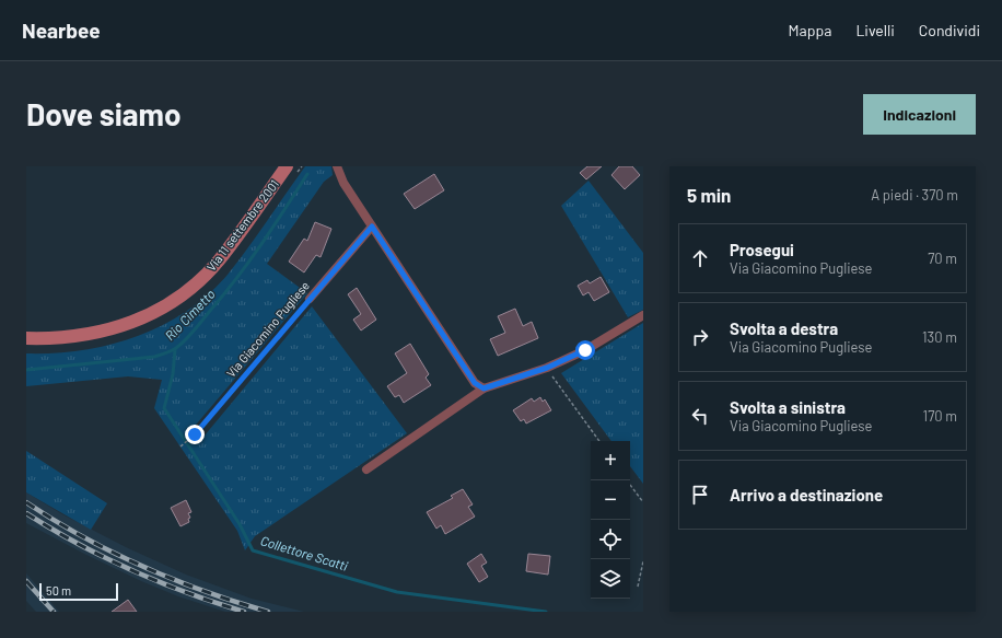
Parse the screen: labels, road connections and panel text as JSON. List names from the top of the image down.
{
  "streets": {
    "main road": ["Via 11 settembre 2001"],
    "street": ["Via Giacomino Pugliese"]
  },
  "water": ["Rio Cimetto", "Collettore Scatti"],
  "scale_bar": "50 m",
  "page": {
    "header": "Nearbee",
    "nav": ["Mappa", "Livelli", "Condividi"],
    "buttons": "Indicazioni",
    "title": "Dove siamo",
    "heading": ["5 min", "A piedi · 370 m"],
    "list": [
      ["Prosegui", "Via Giacomino Pugliese", "70 m"],
      ["Svolta a destra", "Via Giacomino Pugliese", "130 m"],
      ["Svolta a sinistra", "Via Giacomino Pugliese", "170 m"],
      "Arrivo a destinazione"
    ],
    "map_buttons": ["+", "−"],
    "scale": "50 m"
  }
}
